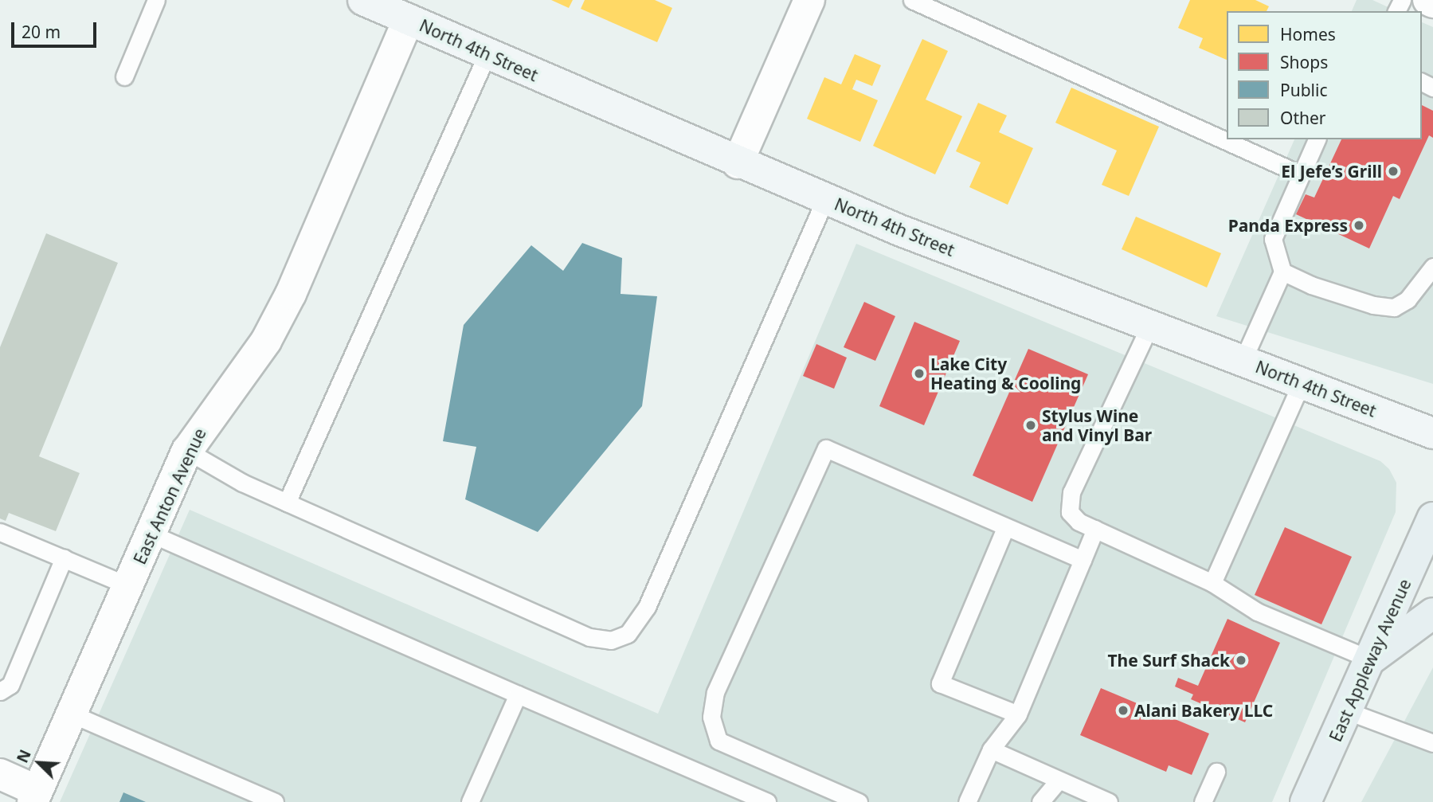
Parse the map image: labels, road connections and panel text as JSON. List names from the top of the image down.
{
  "streets": {
    "main road": ["North 4th Street", "East Appleway Avenue"],
    "street": ["East Anton Avenue"]
  },
  "crossings": [
    ["North 4th Street", "East Anton Avenue"]
  ],
  "places": [
    "El Jefe’s Grill",
    "Panda Express",
    "Lake City Heating & Cooling",
    "Stylus Wine and Vinyl Bar",
    "The Surf Shack",
    "Alani Bakery LLC"
  ],
  "legend": [
    "Homes",
    "Shops",
    "Public",
    "Other"
  ],
  "scale_bar": "20 m",
  "north": "top left"
}
